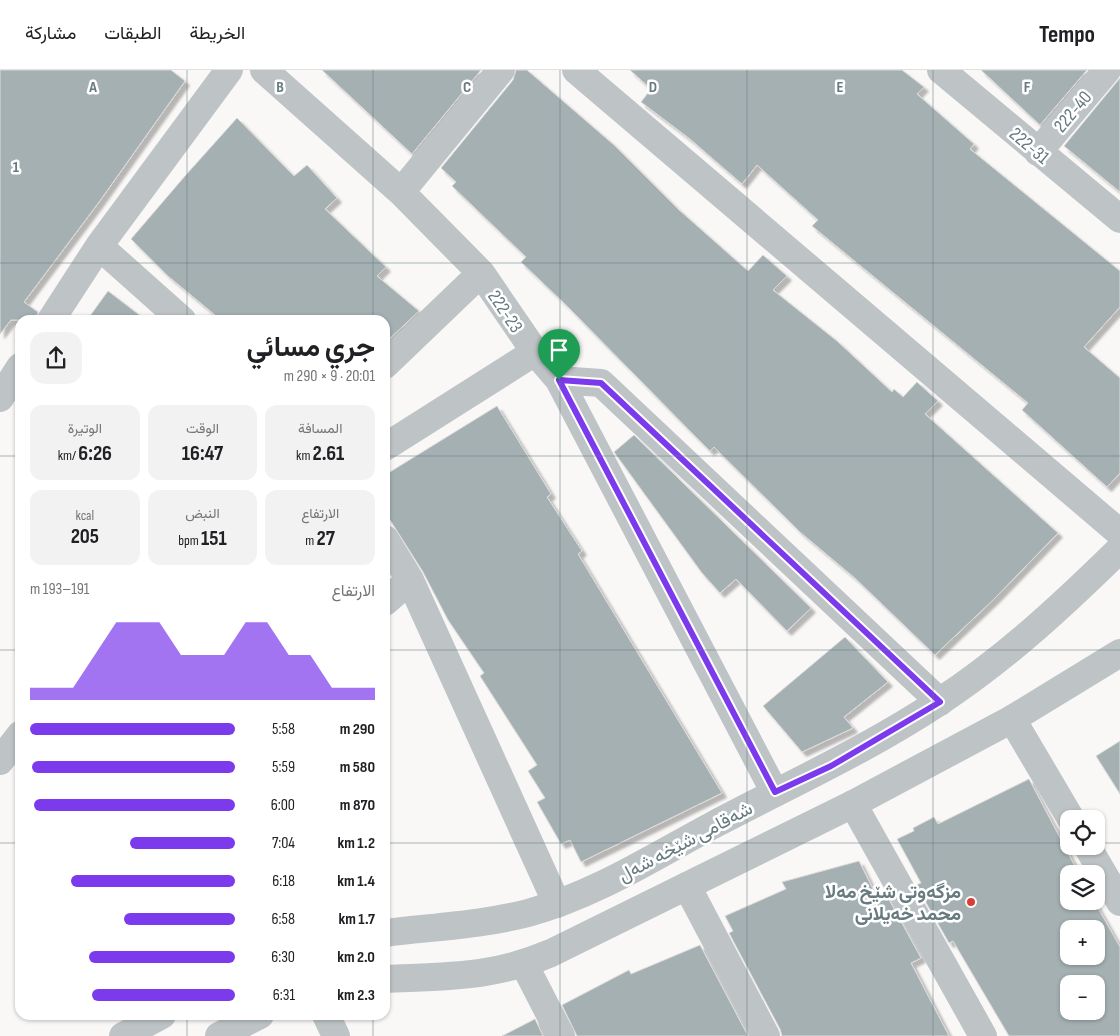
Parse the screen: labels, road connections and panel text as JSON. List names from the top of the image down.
{
  "streets": {
    "street": [
      "222-40",
      "222-31",
      "222-23",
      "شەقامی شێخه‌ شه‌ل"
    ]
  },
  "crossings": [
    ["222-40", "222-31"],
    ["222-23", "شەقامی شێخه‌ شه‌ل"]
  ],
  "places": ["مزگەوتی شێخ مەلا محمد خەیلانی"],
  "page": {
    "header": "Tempo",
    "nav": ["الخريطة", "الطبقات", "مشاركة"],
    "heading": ["جري مسائي", "20:01 · 9 × 290 m"],
    "stats": [
      ["المسافة", "2.61 km"],
      ["الوقت", "16:47"],
      ["الوتيرة", "6:26 /km"],
      ["الارتفاع", "27 m"],
      ["النبض", "151 bpm"],
      ["kcal", "205"]
    ],
    "chart": ["الارتفاع", "191–193 m"],
    "list": [
      {
        "name": "290 m",
        "note": "5:58"
      },
      {
        "name": "580 m",
        "note": "5:59"
      },
      {
        "name": "870 m",
        "note": "6:00"
      },
      {
        "name": "1.2 km",
        "note": "7:04"
      },
      {
        "name": "1.4 km",
        "note": "6:18"
      },
      {
        "name": "1.7 km",
        "note": "6:58"
      },
      {
        "name": "2.0 km",
        "note": "6:30"
      },
      {
        "name": "2.3 km",
        "note": "6:31"
      }
    ],
    "map_buttons": ["+", "−"]
  },
  "grid": {
    "columns": [
      "A",
      "B",
      "C",
      "D",
      "E",
      "F"
    ],
    "rows": ["1"]
  }
}
